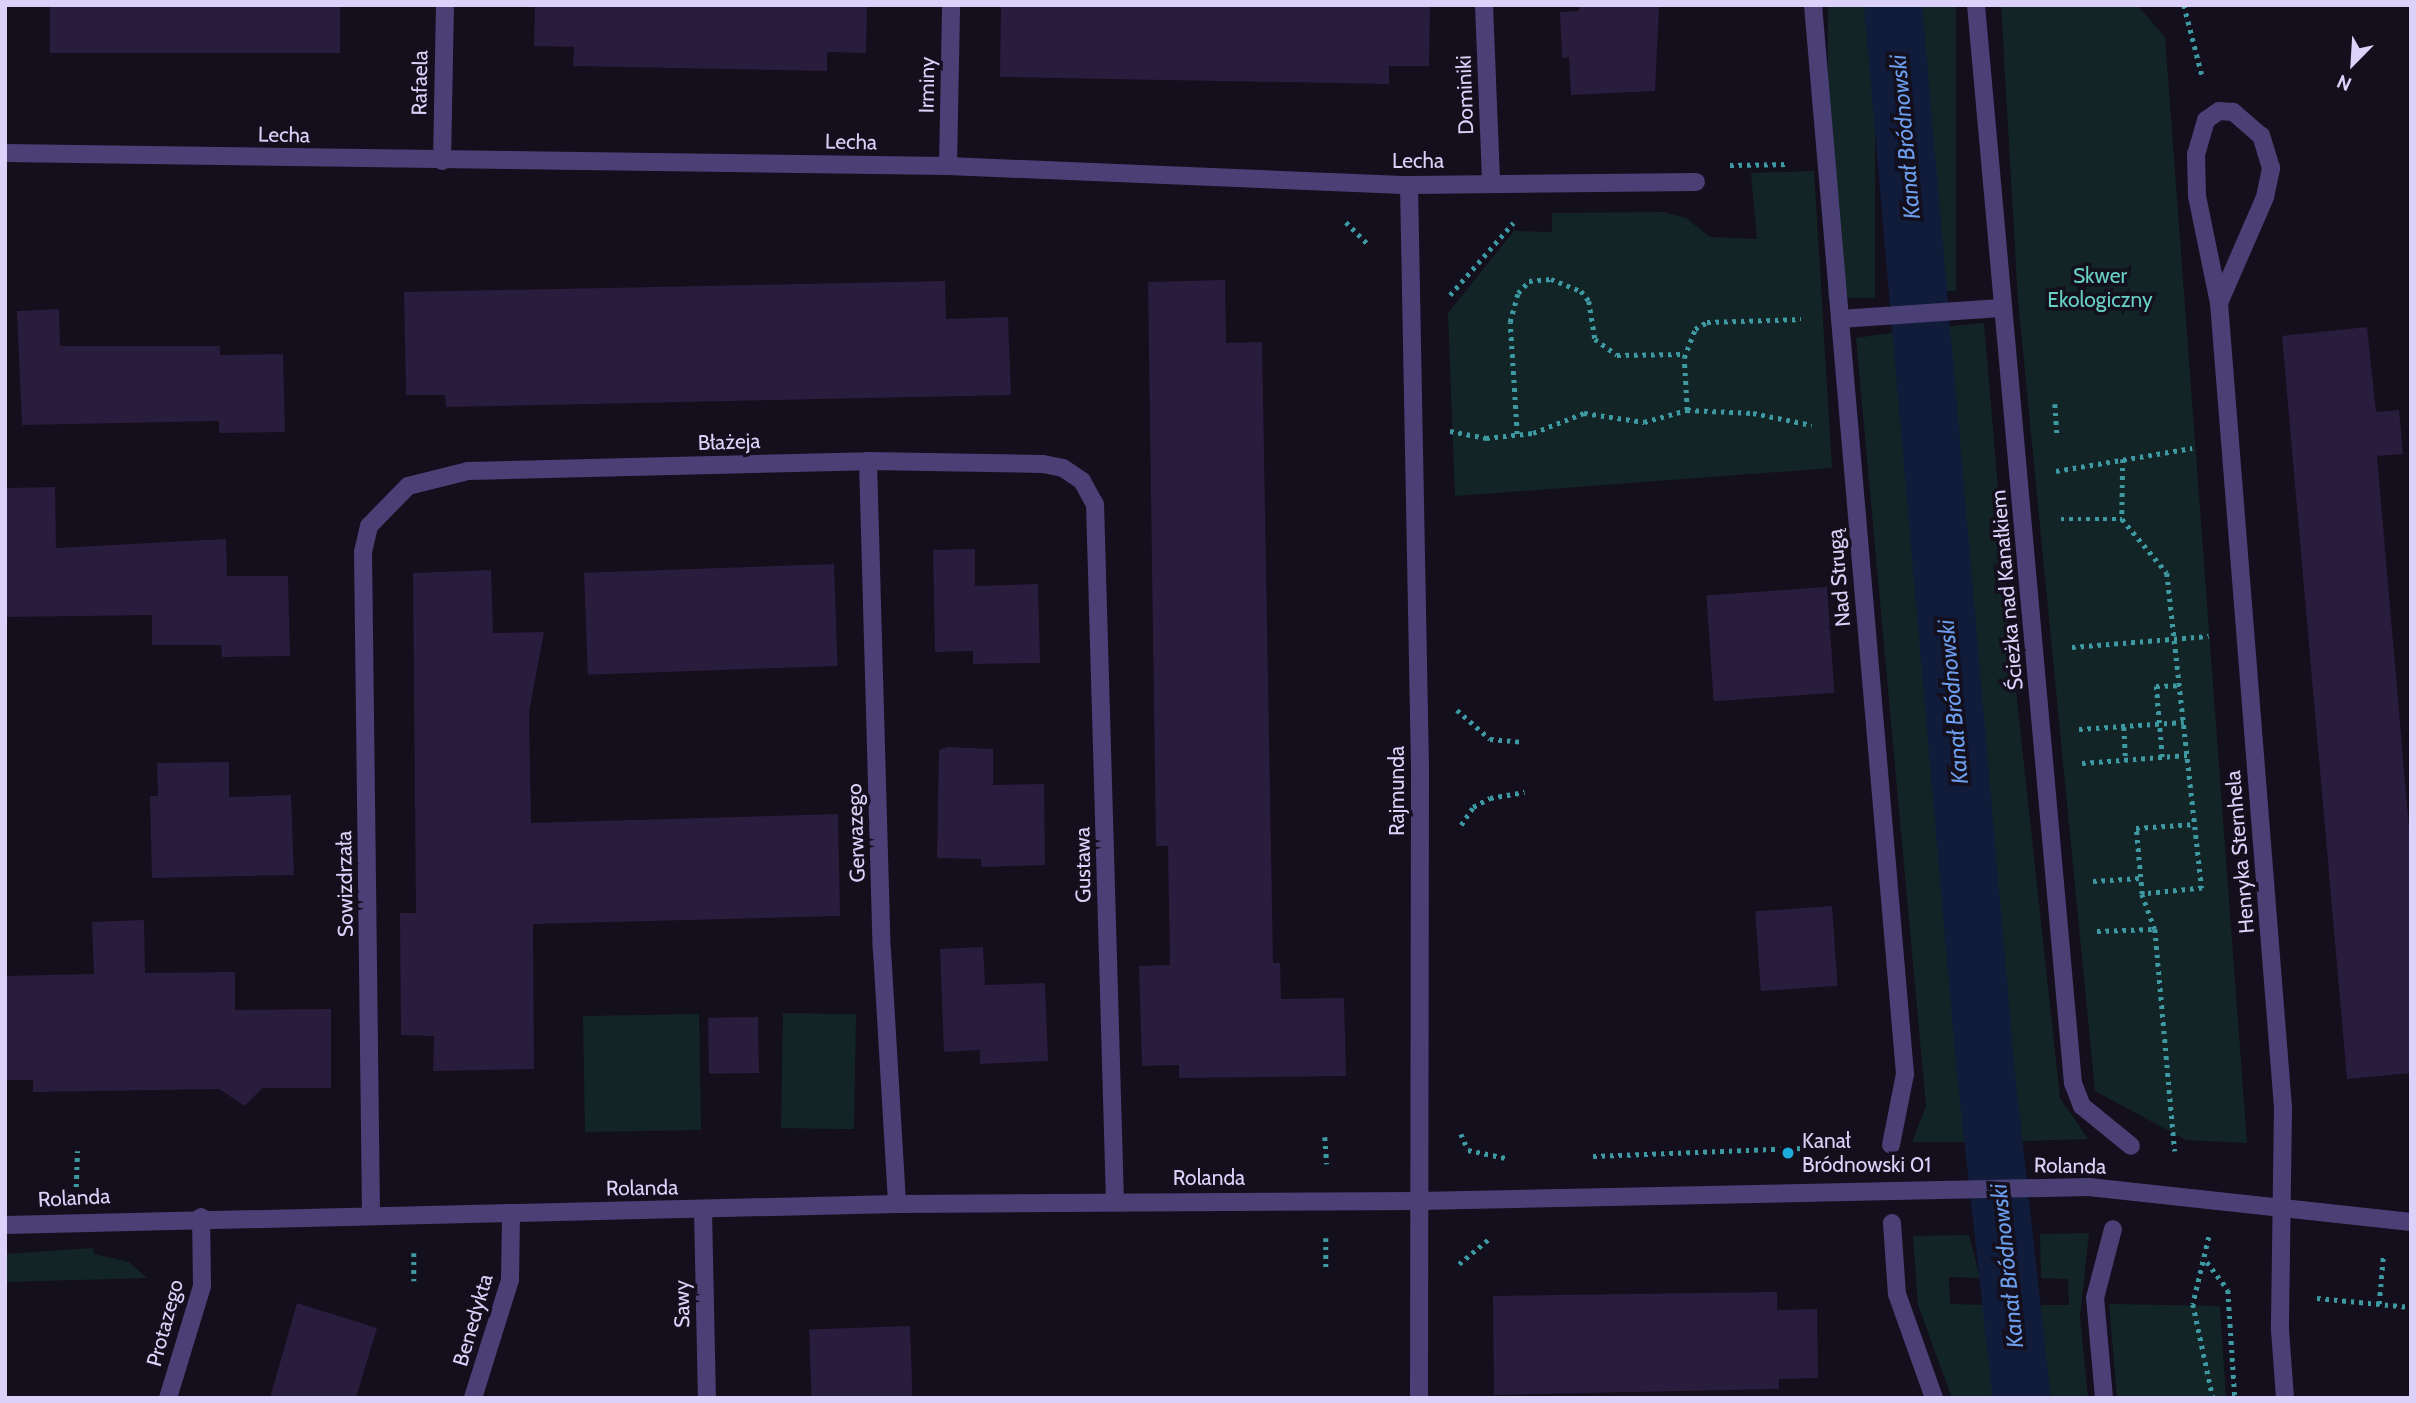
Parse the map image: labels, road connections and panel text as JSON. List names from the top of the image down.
{
  "streets": {
    "street": [
      "Rafaela",
      "Irminy",
      "Dominiki",
      "Lecha",
      "Błażeja",
      "Nad Strugą",
      "Ścieżka nad Kanałkiem",
      "Rajmunda",
      "Gerwazego",
      "Henryka Sternhela",
      "Gustawa",
      "Sowizdrzała",
      "Rolanda",
      "Sawy",
      "Benedykta",
      "Protazego"
    ]
  },
  "crossings": [
    ["Rafaela", "Lecha"],
    ["Irminy", "Lecha"],
    ["Dominiki", "Lecha"],
    ["Lecha", "Rajmunda"],
    ["Błażeja", "Gerwazego"],
    ["Błażeja", "Gustawa"],
    ["Błażeja", "Sowizdrzała"],
    ["Rajmunda", "Rolanda"],
    ["Gerwazego", "Rolanda"],
    ["Henryka Sternhela", "Rolanda"],
    ["Gustawa", "Rolanda"],
    ["Sowizdrzała", "Rolanda"],
    ["Rolanda", "Sawy"],
    ["Rolanda", "Benedykta"],
    ["Rolanda", "Protazego"]
  ],
  "water": ["Kanał Bródnowski"],
  "parks": ["Skwer Ekologiczny"],
  "places": ["Kanał Bródnowski 01"],
  "north": "bottom left"
}
